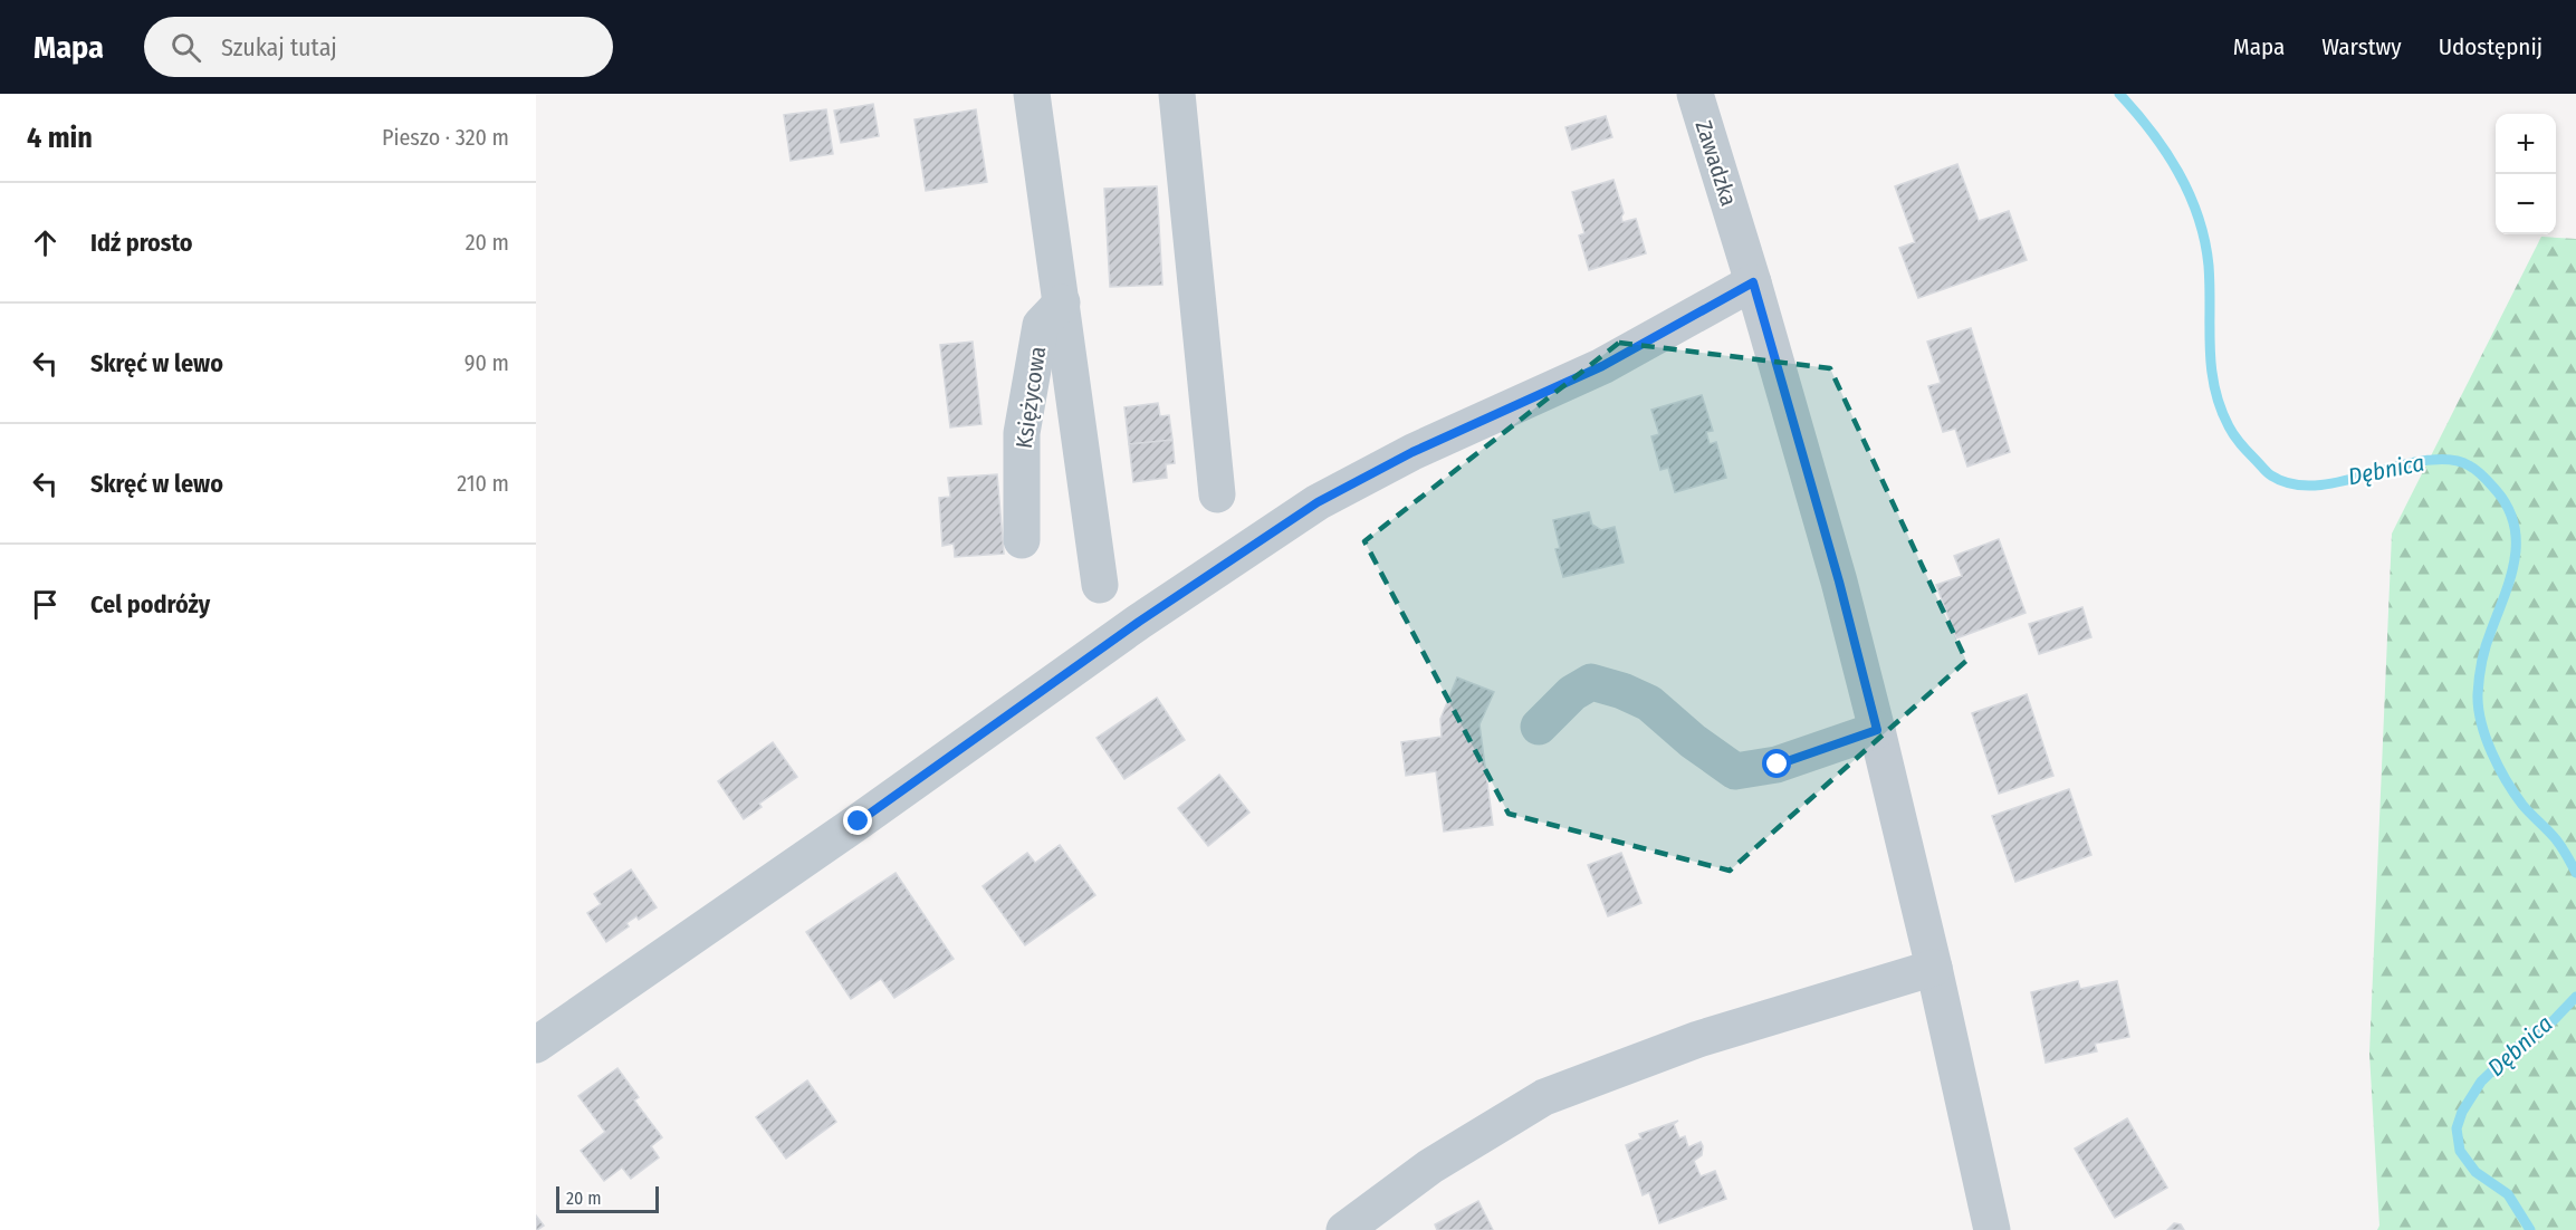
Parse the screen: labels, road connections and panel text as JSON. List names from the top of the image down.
{
  "streets": {
    "street": ["Zawadzka", "Księżycowa"]
  },
  "water": ["Dębnica"],
  "scale_bar": "20 m",
  "page": {
    "header": "Mapa",
    "search": "Szukaj tutaj",
    "nav": ["Mapa", "Warstwy", "Udostępnij"],
    "heading": ["4 min", "Pieszo · 320 m"],
    "map_buttons": ["+", "−"],
    "list": [
      ["Idź prosto", "20 m"],
      ["Skręć w lewo", "90 m"],
      ["Skręć w lewo", "210 m"],
      "Cel podróży"
    ],
    "scale": "20 m"
  }
}
